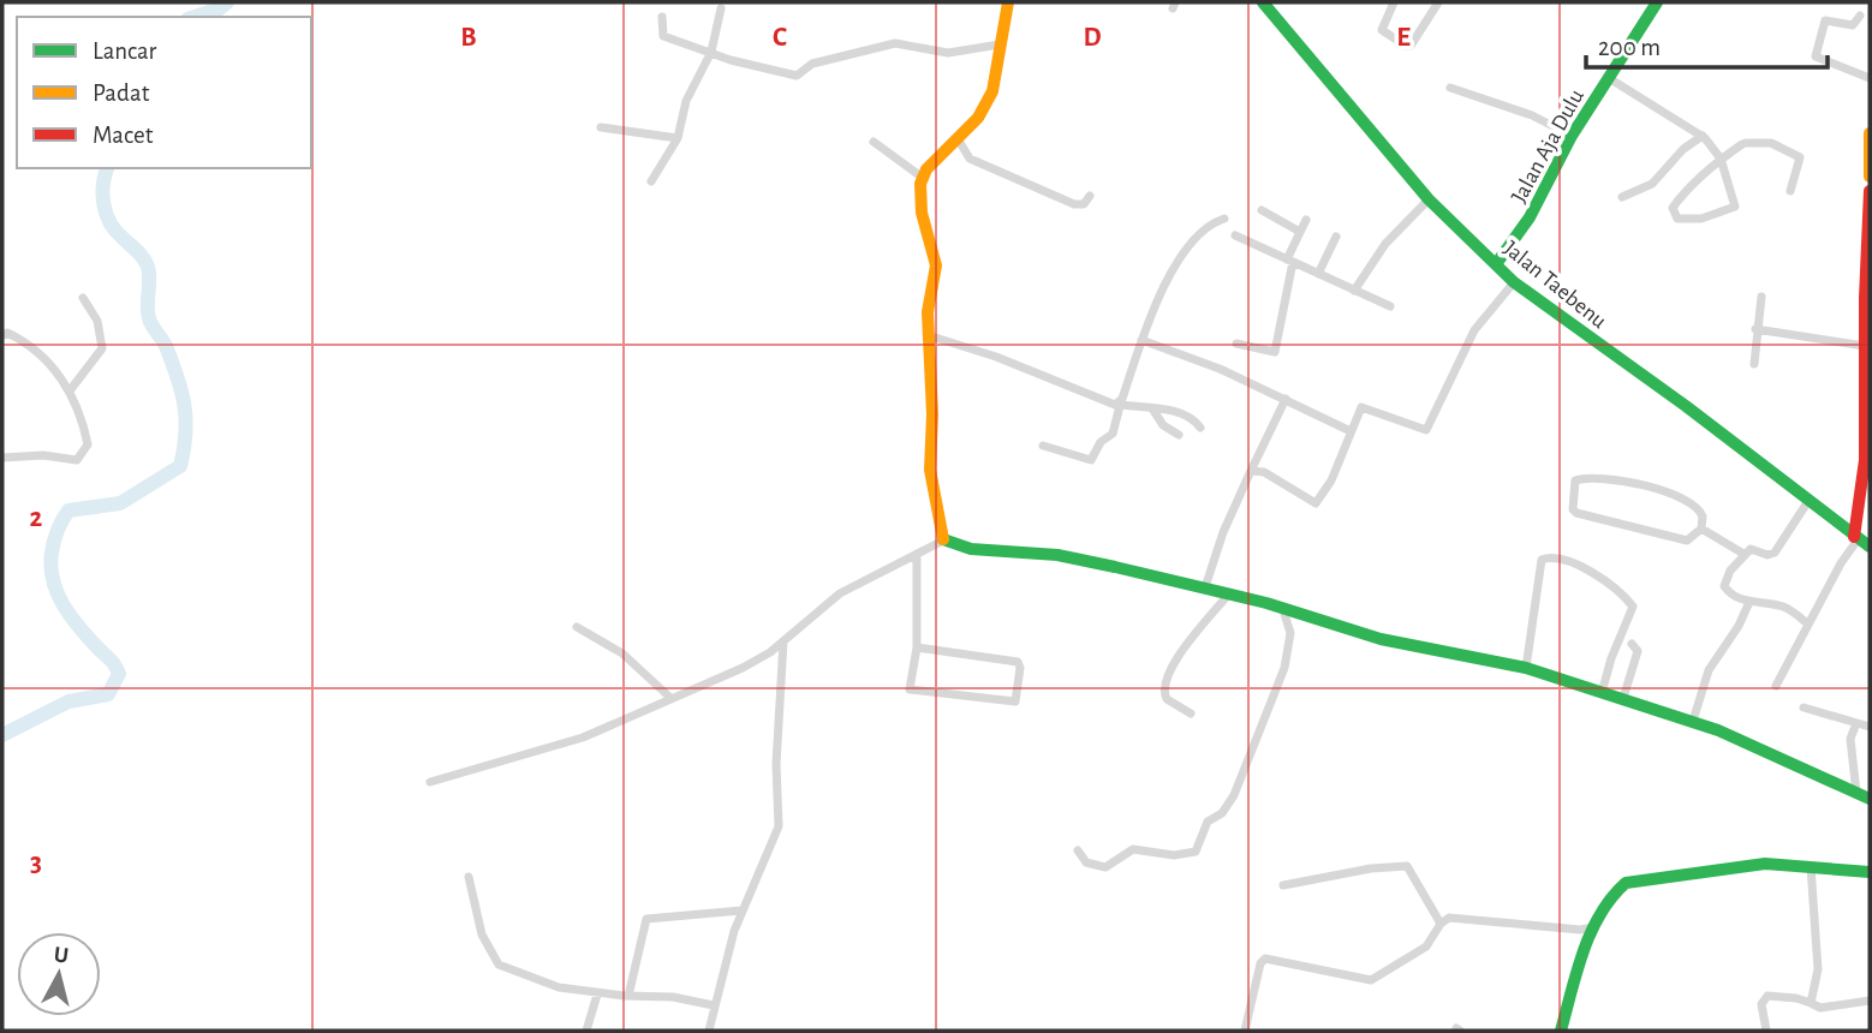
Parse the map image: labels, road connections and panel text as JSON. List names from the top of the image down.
{
  "streets": {
    "street": ["Jalan Aja Dulu", "Jalan Taebenu"]
  },
  "crossings": [
    ["Jalan Aja Dulu", "Jalan Taebenu"]
  ],
  "legend": ["Lancar", "Padat", "Macet"],
  "scale_bar": "200 m",
  "north": "top",
  "grid": {
    "columns": [
      "B",
      "C",
      "D",
      "E"
    ],
    "rows": ["2", "3"]
  }
}
